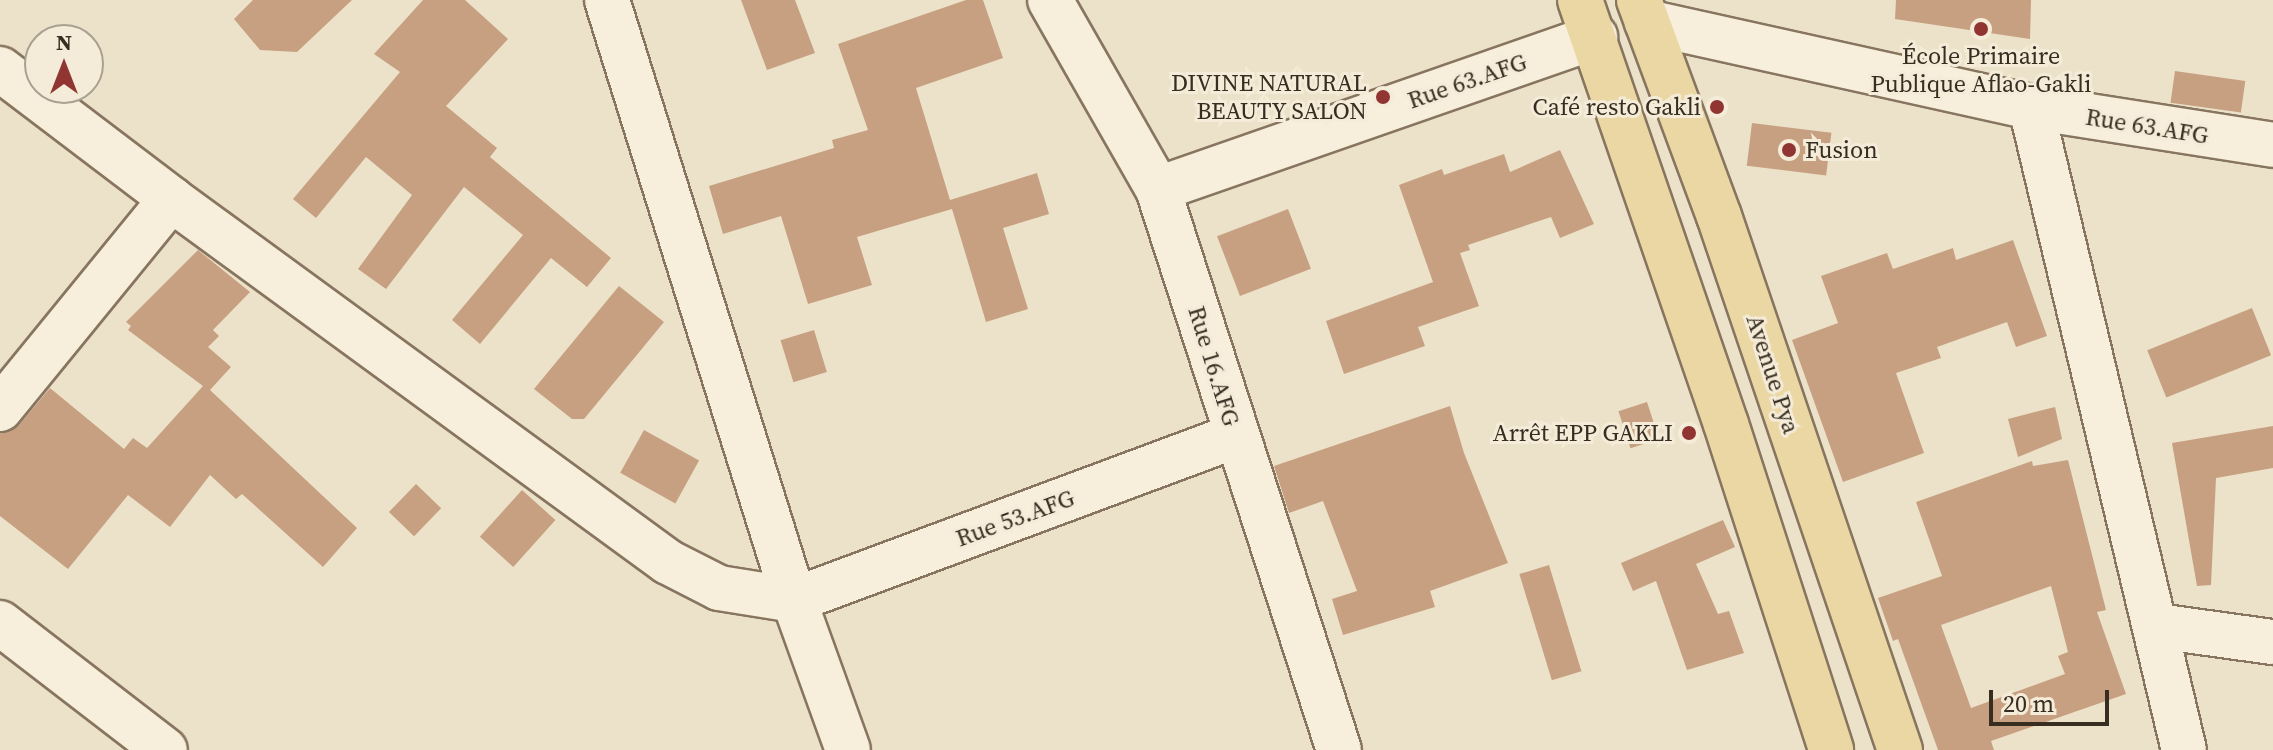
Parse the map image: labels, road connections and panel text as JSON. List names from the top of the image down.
{
  "streets": {
    "main road": ["Avenue Pya"],
    "street": ["Rue 63.AFG", "Rue 16.AFG", "Rue 53.AFG"]
  },
  "crossings": [
    ["Rue 63.AFG", "Rue 16.AFG"],
    ["Rue 63.AFG", "Avenue Pya"],
    ["Rue 16.AFG", "Rue 53.AFG"]
  ],
  "places": [
    "École Primaire Publique Aflao-Gakli",
    "DIVINE NATURAL BEAUTY SALON",
    "Café resto Gakli",
    "Fusion",
    "Arrêt EPP GAKLI"
  ],
  "scale_bar": "20 m",
  "north": "top"
}
